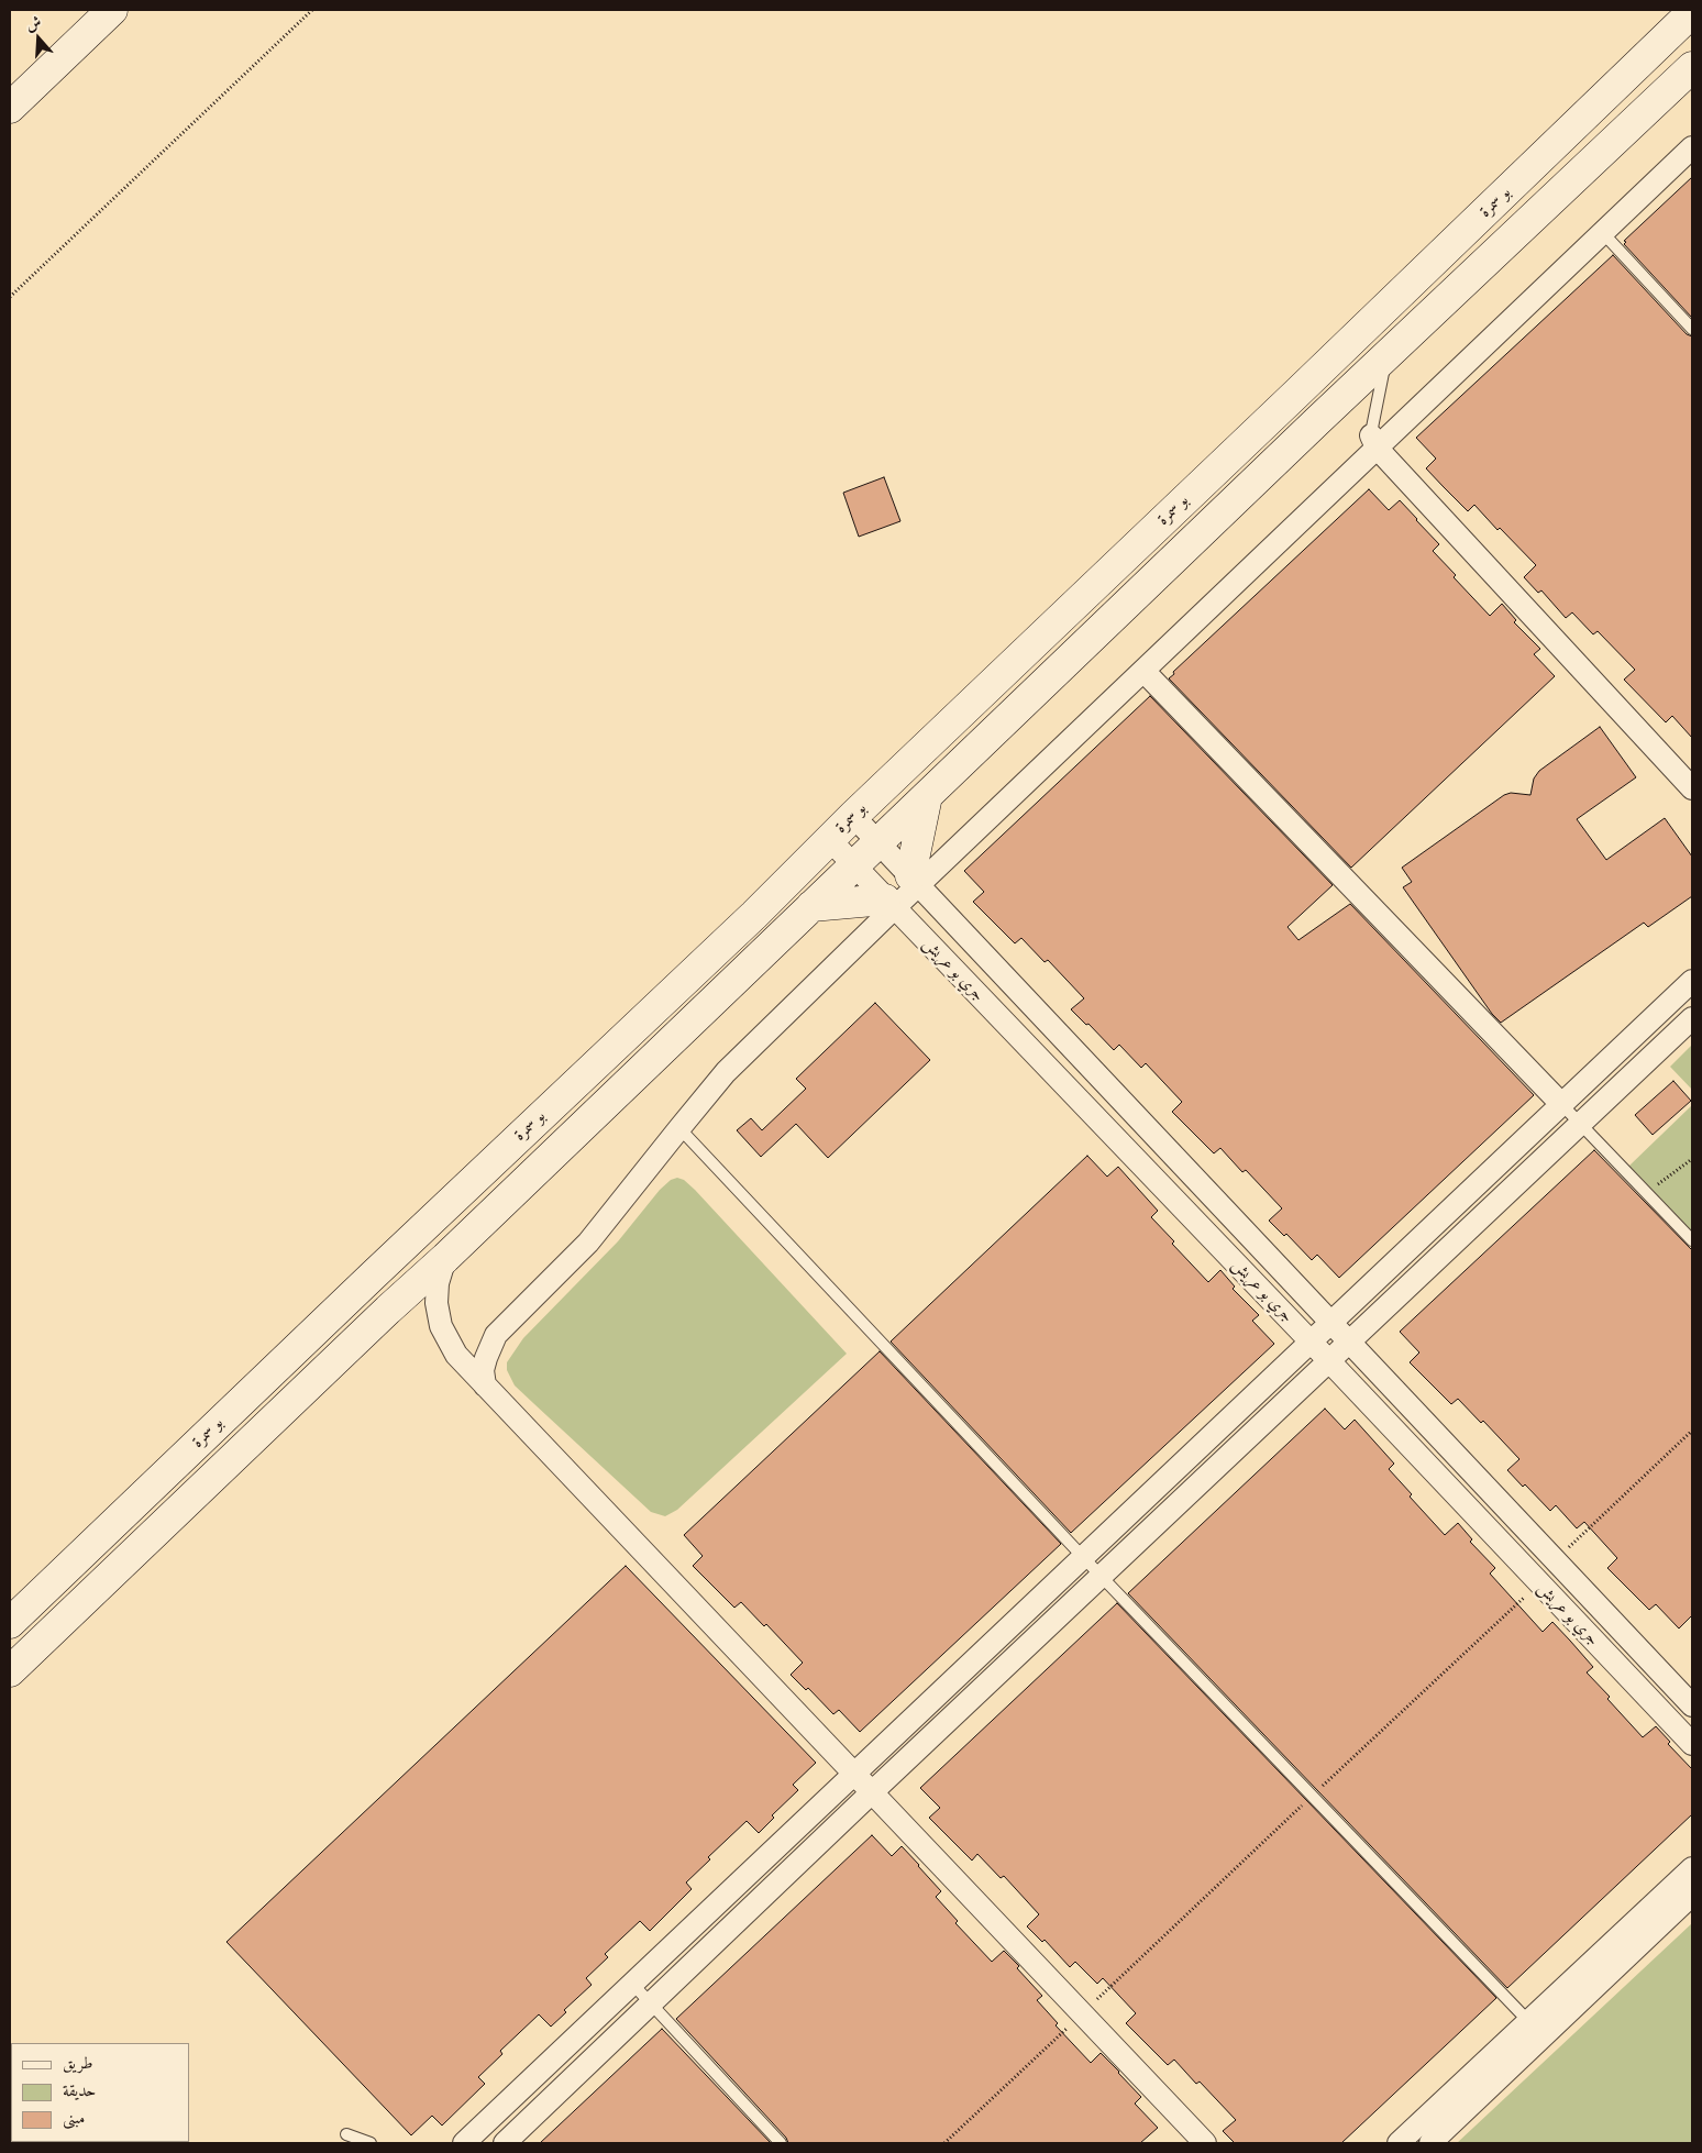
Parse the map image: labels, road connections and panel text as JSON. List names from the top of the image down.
{
  "streets": {
    "street": ["بو سمرة", "جري بو عريش"]
  },
  "crossings": [
    ["بو سمرة", "جري بو عريش"]
  ],
  "legend": ["طريق", "حديقة", "مبنى"],
  "north": "top"
}
